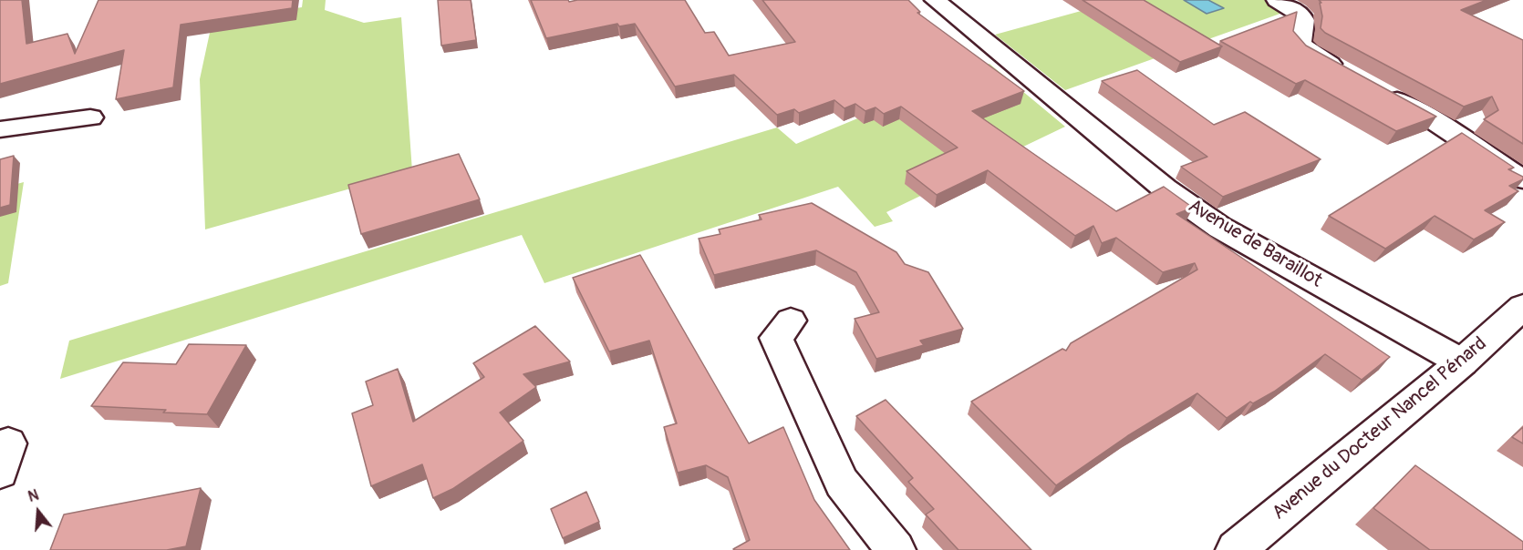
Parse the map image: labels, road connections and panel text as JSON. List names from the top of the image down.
{
  "streets": {
    "street": ["Avenue de Baraillot", "Avenue du Docteur Nancel Pénard"]
  },
  "crossings": [
    ["Avenue de Baraillot", "Avenue du Docteur Nancel Pénard"]
  ],
  "north": "top"
}
